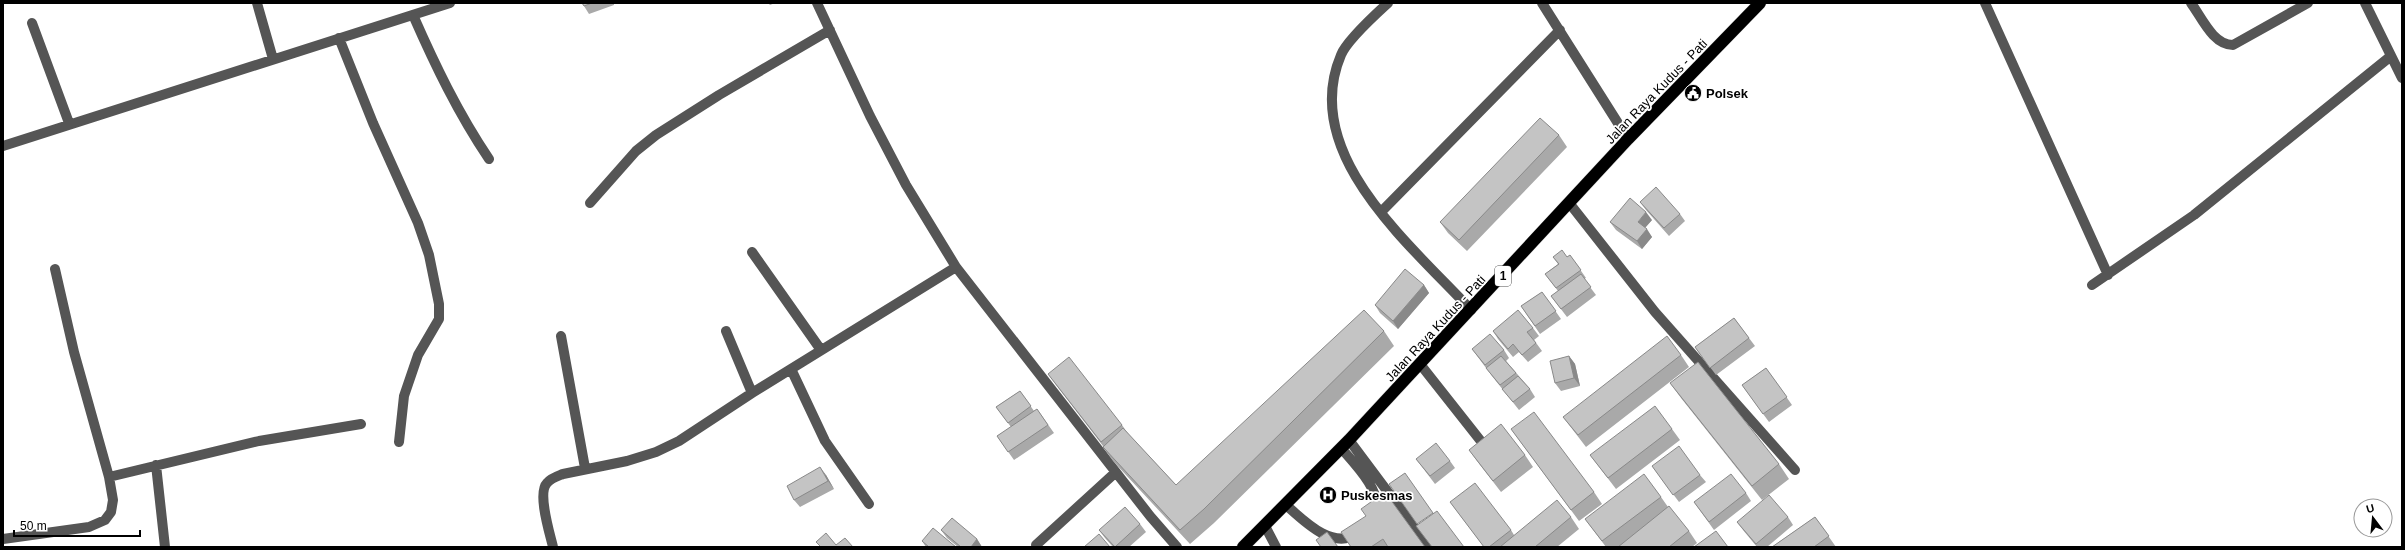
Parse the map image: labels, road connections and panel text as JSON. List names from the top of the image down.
{
  "streets": {
    "highway": ["Jalan Raya Kudus - Pati", "1"]
  },
  "places": {
    "public building": ["Polsek"],
    "hospital": ["Puskesmas"]
  },
  "scale_bar": "50 m",
  "north": "top"
}
